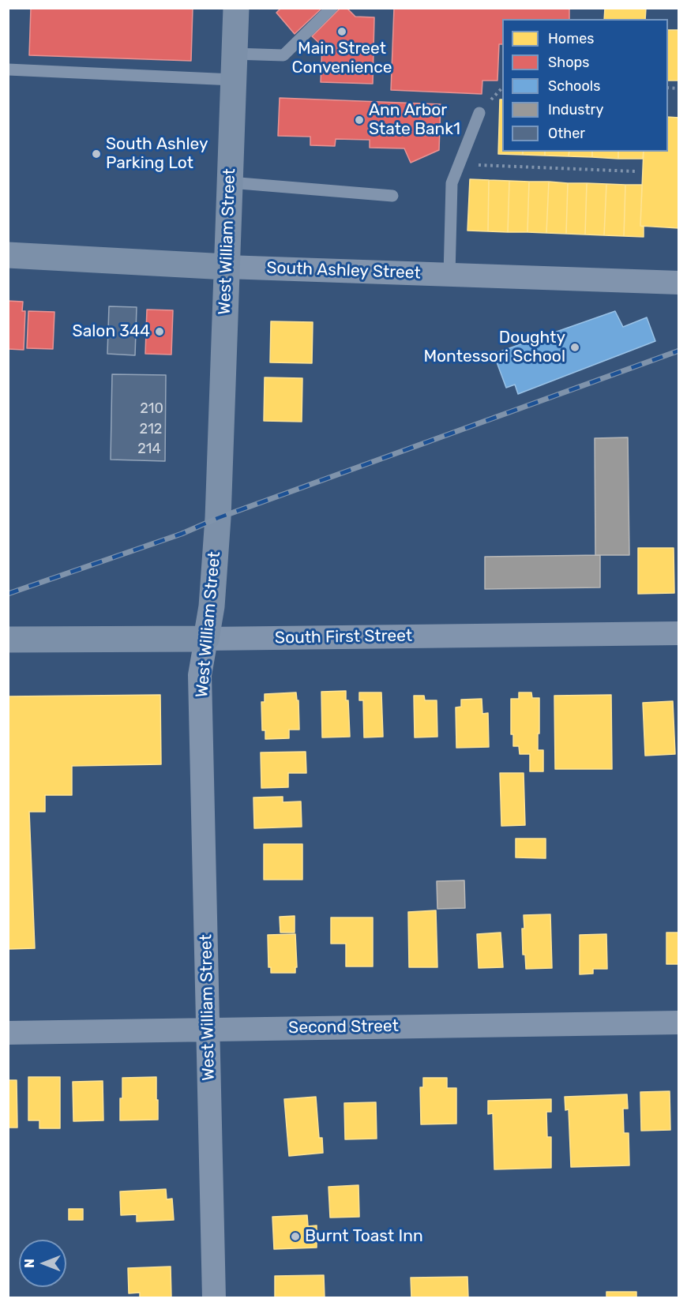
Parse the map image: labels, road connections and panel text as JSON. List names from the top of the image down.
{
  "streets": {
    "street": [
      "West William Street",
      "South Ashley Street",
      "South First Street",
      "Second Street"
    ]
  },
  "crossings": [
    ["West William Street", "South Ashley Street"],
    ["West William Street", "South First Street"],
    ["West William Street", "Second Street"]
  ],
  "places": [
    "Main Street Convenience",
    "Ann Arbor State Bank1",
    "South Ashley Parking Lot",
    "Salon 344",
    "Doughty Montessori School",
    "Burnt Toast Inn"
  ],
  "house_numbers": ["210", "212", "214"],
  "legend": [
    "Homes",
    "Shops",
    "Schools",
    "Industry",
    "Other"
  ],
  "north": "left"
}
